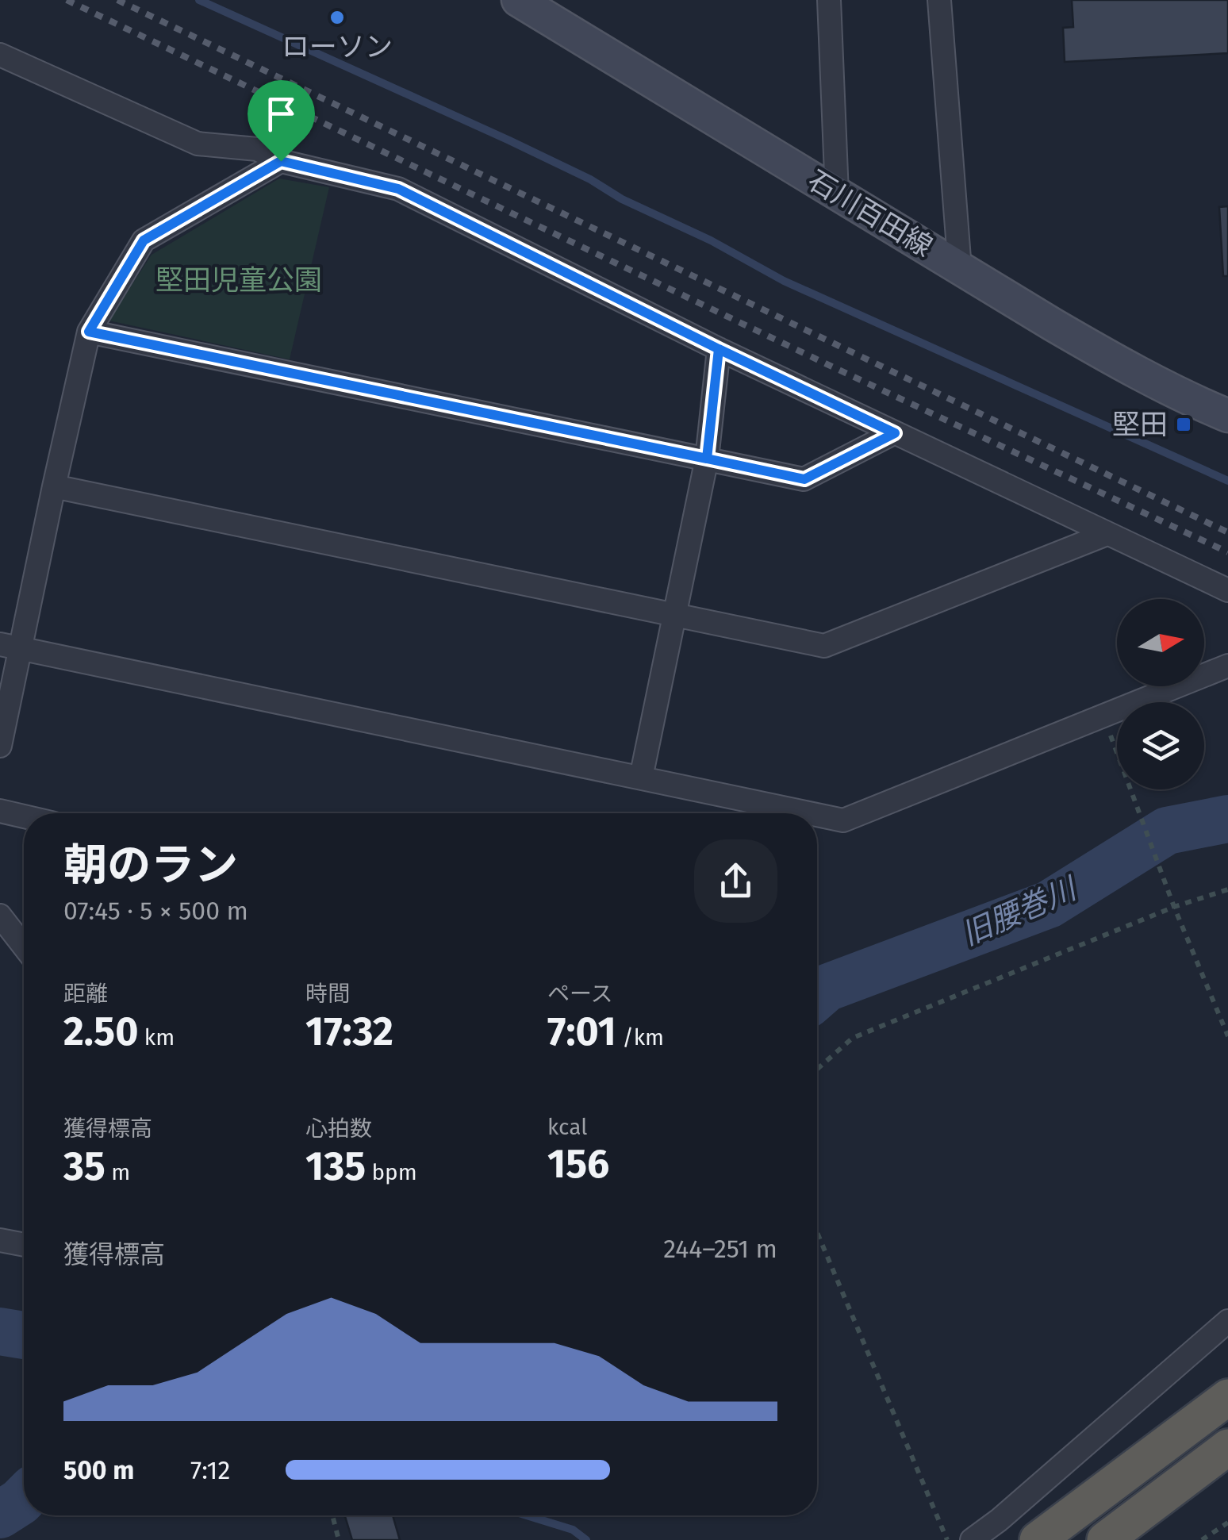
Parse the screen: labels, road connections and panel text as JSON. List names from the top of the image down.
{
  "streets": {
    "main road": ["石川百田線"]
  },
  "water": ["旧腰巻川"],
  "parks": ["堅田児童公園"],
  "places": {
    "other": ["ローソン"],
    "transit": ["堅田"]
  },
  "north": "right",
  "page": {
    "heading": ["朝のラン", "07:45 · 5 × 500 m"],
    "stats": [
      ["距離", "2.50 km"],
      ["時間", "17:32"],
      ["ペース", "7:01 /km"],
      ["獲得標高", "35 m"],
      ["心拍数", "135 bpm"],
      ["kcal", "156"]
    ],
    "chart": ["獲得標高", "244–251 m"],
    "list": [
      {
        "name": "500 m",
        "note": "7:12"
      }
    ]
  }
}
